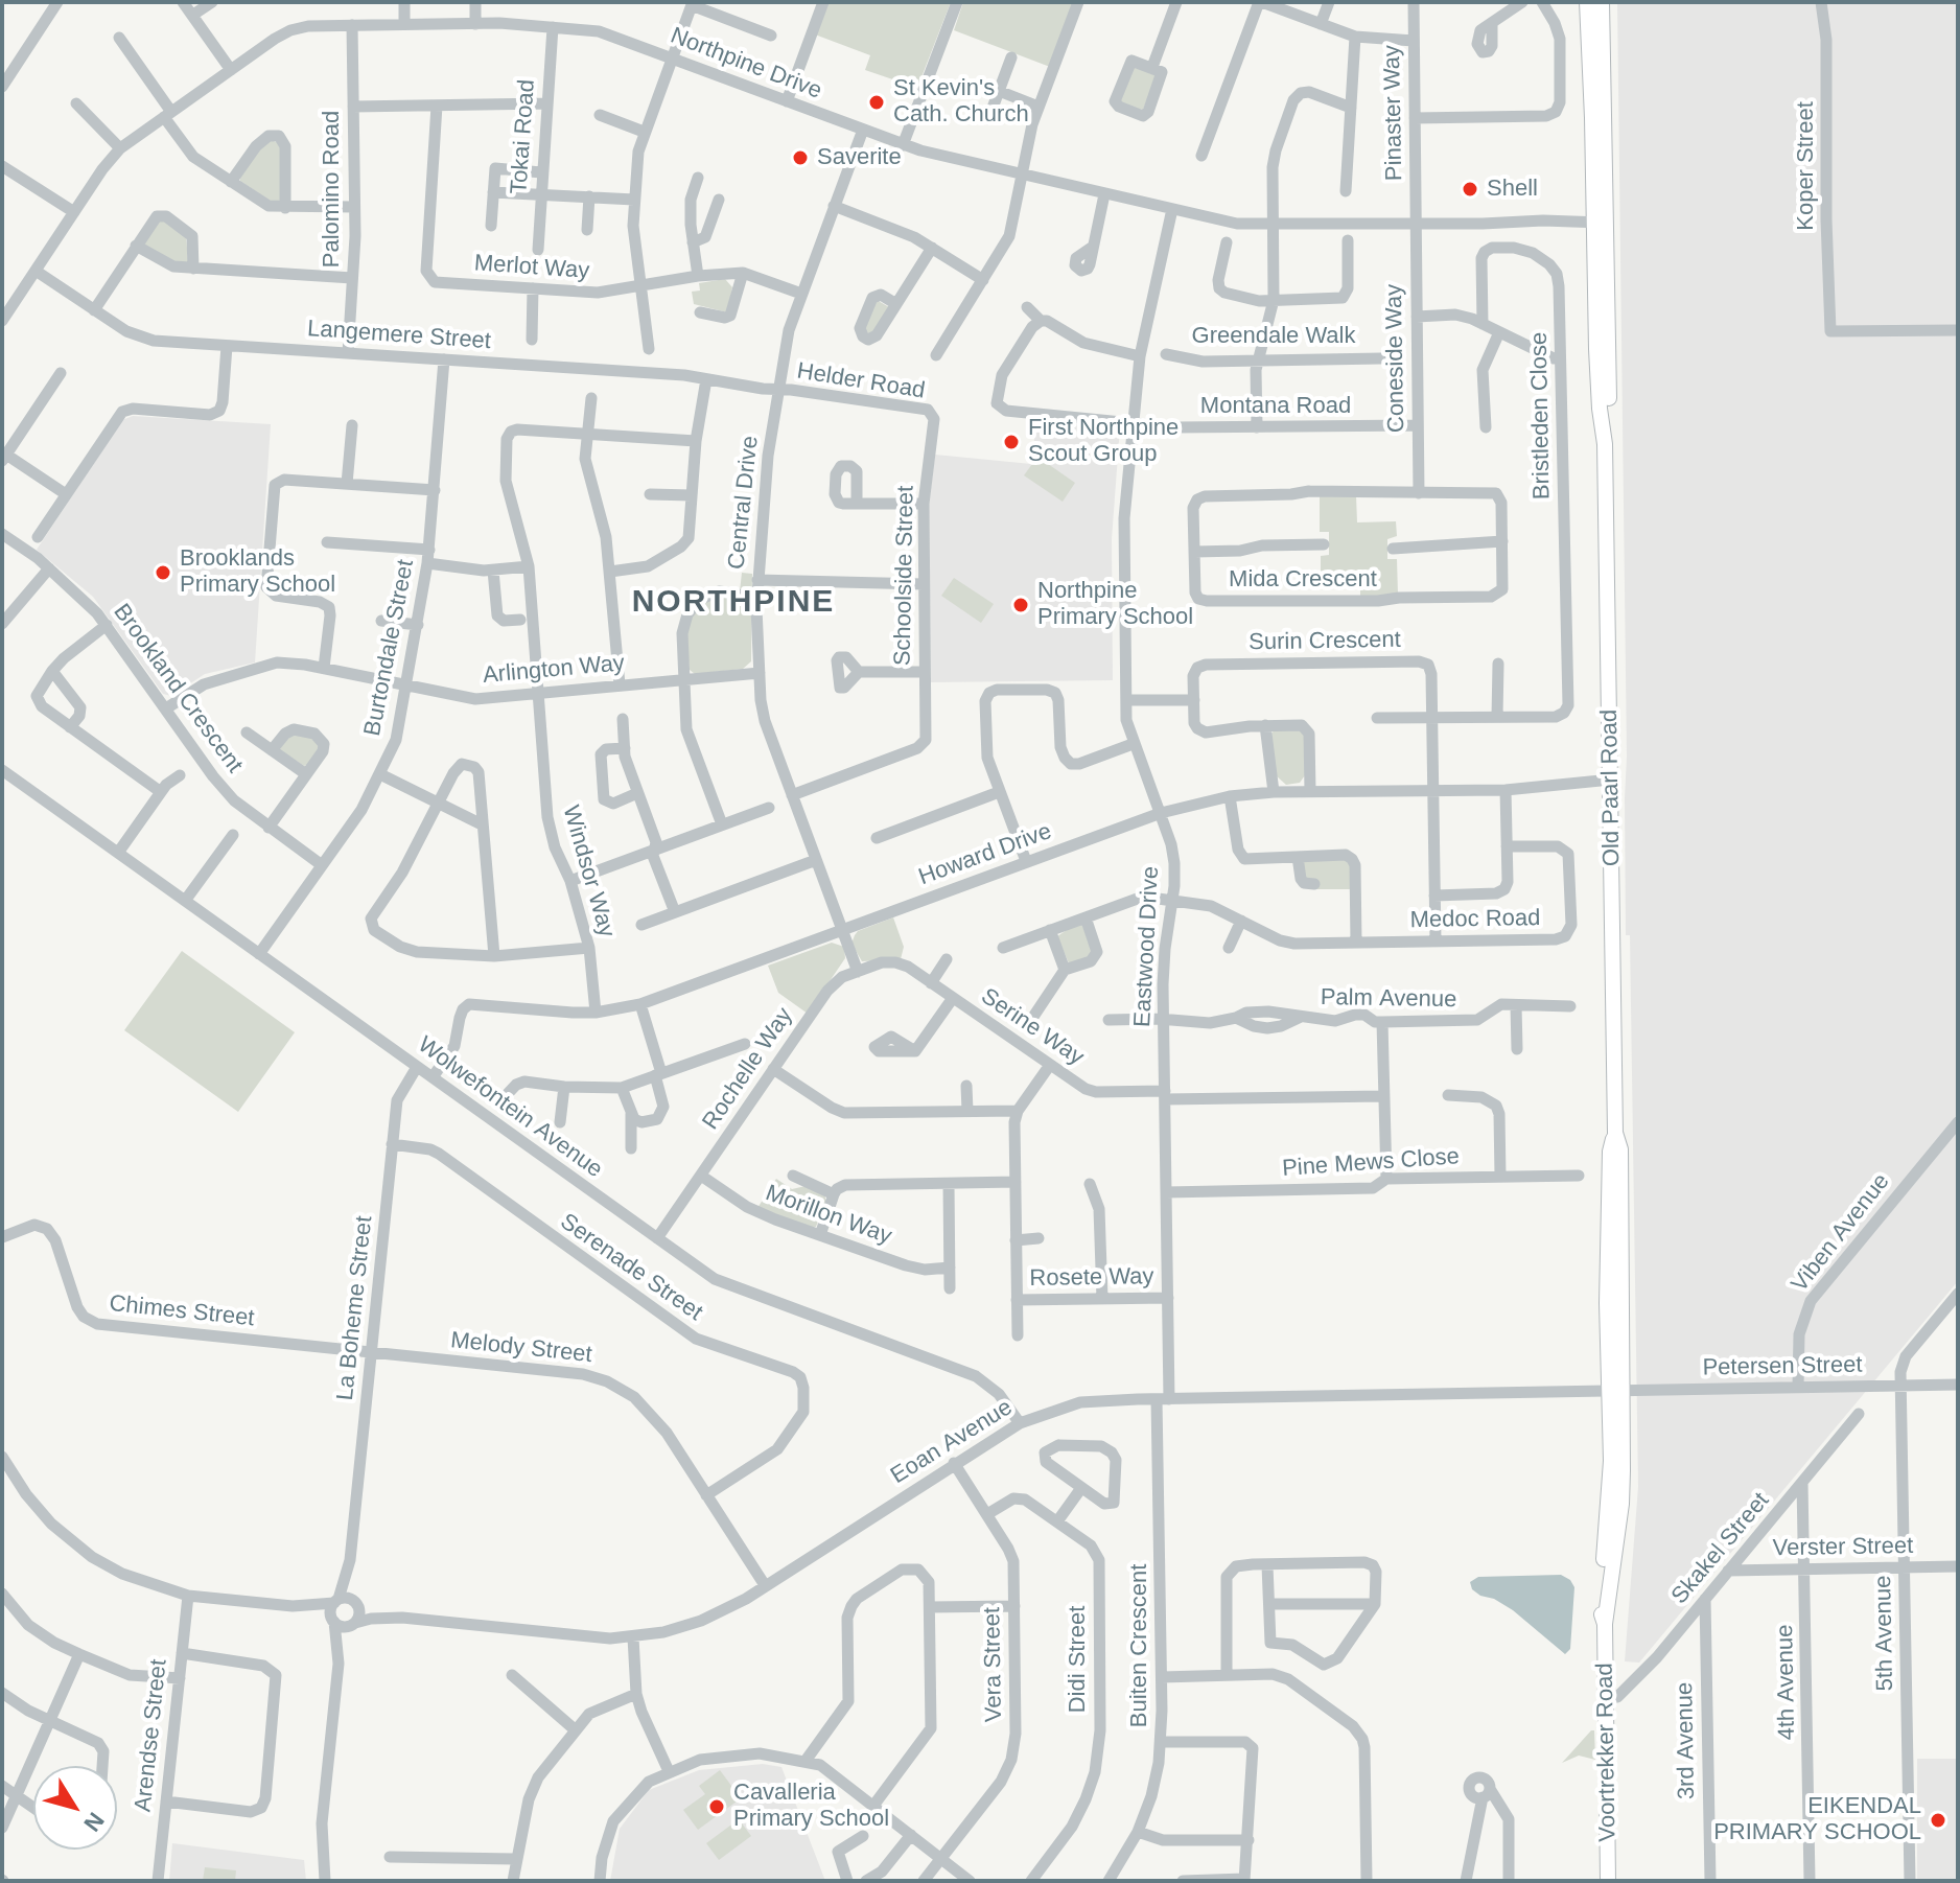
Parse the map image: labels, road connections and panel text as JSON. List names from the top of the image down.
{
  "streets": {
    "main road": ["Old Paarl Road", "Voortrekker Road"],
    "street": [
      "Northpine Drive",
      "Pinaster Way",
      "Tokai Road",
      "Koper Street",
      "Palomino Road",
      "Merlot Way",
      "Langemere Street",
      "Greendale Walk",
      "Coneside Way",
      "Helder Road",
      "Montana Road",
      "Bristleden Close",
      "Central Drive",
      "Schoolside Street",
      "Mida Crescent",
      "Surin Crescent",
      "Burtondale Street",
      "Arlington Way",
      "Brookland Crescent",
      "Howard Drive",
      "Windsor Way",
      "Medoc Road",
      "Eastwood Drive",
      "Palm Avenue",
      "Serine Way",
      "Rochelle Way",
      "Wolwefontein Avenue",
      "Pine Mews Close",
      "Morillon Way",
      "Viben Avenue",
      "Serenade Street",
      "Rosete Way",
      "La Boheme Street",
      "Chimes Street",
      "Melody Street",
      "Petersen Street",
      "Eoan Avenue",
      "Verster Street",
      "Skakel Street",
      "5th Avenue",
      "Buiten Crescent",
      "Didi Street",
      "Vera Street",
      "4th Avenue",
      "Arendse Street",
      "3rd Avenue"
    ]
  },
  "crossings": [
    ["Northpine Drive", "Pinaster Way"],
    ["Northpine Drive", "Tokai Road"],
    ["Northpine Drive", "Palomino Road"],
    ["Northpine Drive", "Langemere Street"],
    ["Northpine Drive", "Coneside Way"],
    ["Northpine Drive", "Central Drive"],
    ["Northpine Drive", "Old Paarl Road"],
    ["Northpine Drive", "Eastwood Drive"],
    ["Pinaster Way", "Coneside Way"],
    ["Palomino Road", "Langemere Street"],
    ["Merlot Way", "Central Drive"],
    ["Langemere Street", "Helder Road"],
    ["Langemere Street", "Central Drive"],
    ["Langemere Street", "Burtondale Street"],
    ["Coneside Way", "Montana Road"],
    ["Coneside Way", "Mida Crescent"],
    ["Helder Road", "Central Drive"],
    ["Helder Road", "Schoolside Street"],
    ["Montana Road", "Eastwood Drive"],
    ["Central Drive", "Schoolside Street"],
    ["Central Drive", "Arlington Way"],
    ["Central Drive", "Howard Drive"],
    ["Surin Crescent", "Howard Drive"],
    ["Surin Crescent", "Medoc Road"],
    ["Burtondale Street", "Arlington Way"],
    ["Burtondale Street", "Brookland Crescent"],
    ["Burtondale Street", "Wolwefontein Avenue"],
    ["Arlington Way", "Brookland Crescent"],
    ["Arlington Way", "Windsor Way"],
    ["Old Paarl Road", "Howard Drive"],
    ["Old Paarl Road", "Petersen Street"],
    ["Old Paarl Road", "Eoan Avenue"],
    ["Old Paarl Road", "Voortrekker Road"],
    ["Howard Drive", "Windsor Way"],
    ["Howard Drive", "Eastwood Drive"],
    ["Howard Drive", "Wolwefontein Avenue"],
    ["Medoc Road", "Eastwood Drive"],
    ["Eastwood Drive", "Palm Avenue"],
    ["Eastwood Drive", "Serine Way"],
    ["Eastwood Drive", "Pine Mews Close"],
    ["Eastwood Drive", "Rosete Way"],
    ["Eastwood Drive", "Eoan Avenue"],
    ["Eastwood Drive", "Buiten Crescent"],
    ["Serine Way", "Rochelle Way"],
    ["Rochelle Way", "Wolwefontein Avenue"],
    ["Rochelle Way", "Morillon Way"],
    ["Wolwefontein Avenue", "La Boheme Street"],
    ["Wolwefontein Avenue", "Eoan Avenue"],
    ["Viben Avenue", "Petersen Street"],
    ["Serenade Street", "La Boheme Street"],
    ["Serenade Street", "Melody Street"],
    ["La Boheme Street", "Chimes Street"],
    ["La Boheme Street", "Melody Street"],
    ["La Boheme Street", "Eoan Avenue"],
    ["Chimes Street", "Melody Street"],
    ["Melody Street", "Eoan Avenue"],
    ["Petersen Street", "Eoan Avenue"],
    ["Petersen Street", "5th Avenue"],
    ["Petersen Street", "Voortrekker Road"],
    ["Eoan Avenue", "Buiten Crescent"],
    ["Eoan Avenue", "Vera Street"],
    ["Eoan Avenue", "Voortrekker Road"],
    ["Verster Street", "Skakel Street"],
    ["Verster Street", "5th Avenue"],
    ["Verster Street", "4th Avenue"],
    ["Skakel Street", "4th Avenue"],
    ["Skakel Street", "3rd Avenue"],
    ["Skakel Street", "Voortrekker Road"],
    ["Didi Street", "Vera Street"]
  ],
  "districts": ["NORTHPINE"],
  "places": [
    "St Kevin's Cath. Church",
    "Saverite",
    "Shell",
    "First Northpine Scout Group",
    "Brooklands Primary School",
    "Northpine Primary School",
    "Cavalleria Primary School",
    "EIKENDAL PRIMARY SCHOOL"
  ],
  "north": "bottom right"
}
